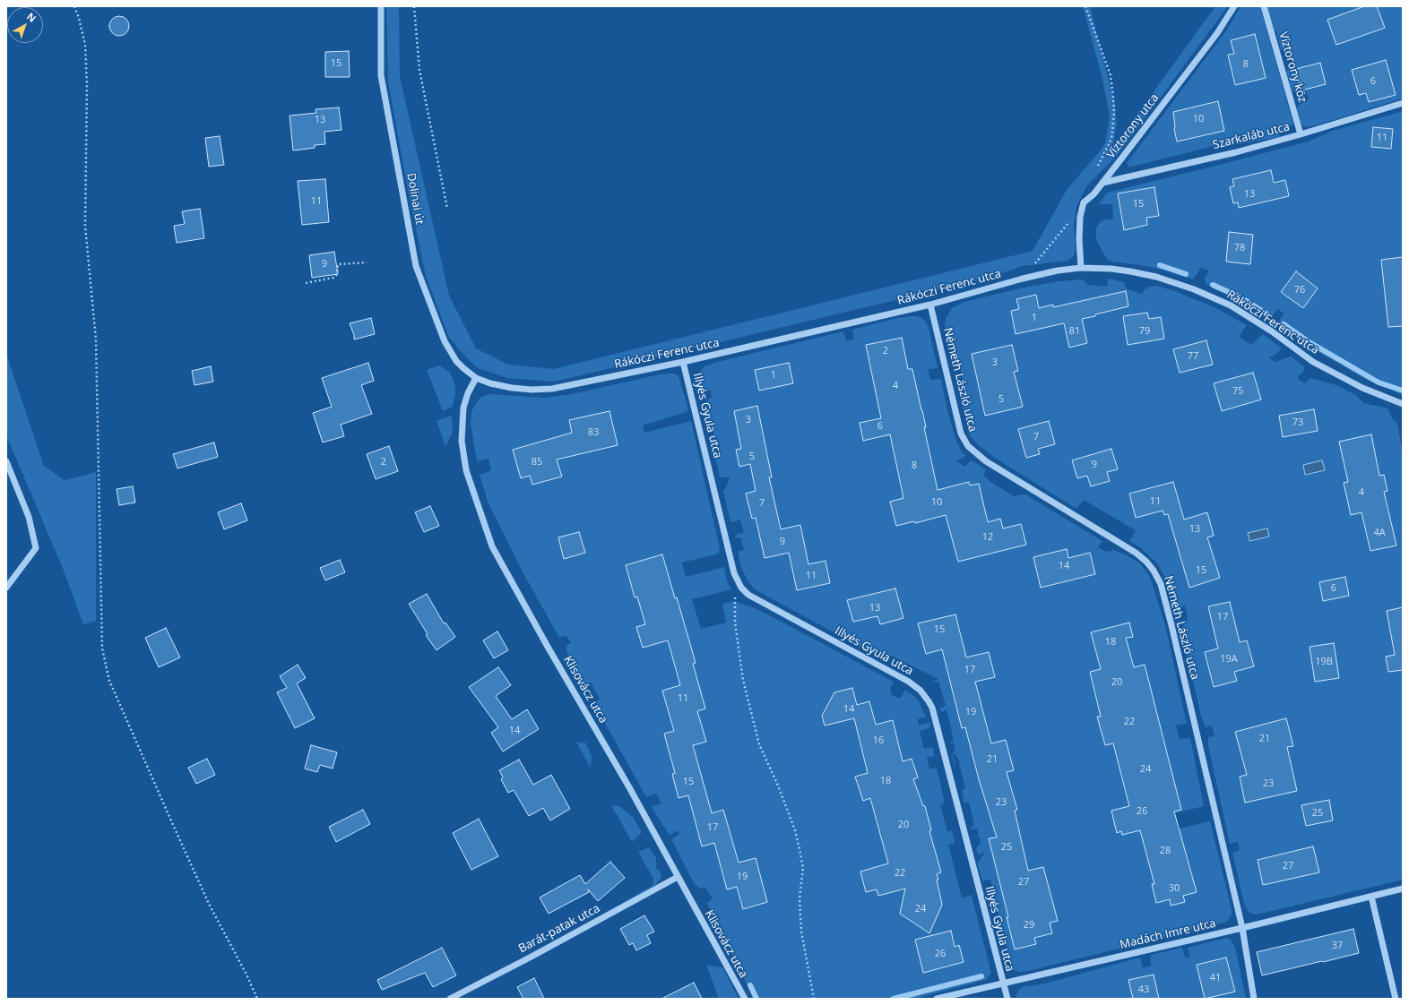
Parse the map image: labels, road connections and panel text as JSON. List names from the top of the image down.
{
  "streets": {
    "street": [
      "Víztorony köz",
      "Víztorony utca",
      "Szarkaláb utca",
      "Dolinai út",
      "Rákóczi Ferenc utca",
      "Németh László utca",
      "Illyés Gyula utca",
      "Klisovácz utca",
      "Barát-patak utca",
      "Madách Imre utca"
    ]
  },
  "crossings": [
    ["Víztorony köz", "Szarkaláb utca"],
    ["Víztorony utca", "Szarkaláb utca"],
    ["Víztorony utca", "Rákóczi Ferenc utca"],
    ["Dolinai út", "Rákóczi Ferenc utca"],
    ["Dolinai út", "Klisovácz utca"],
    ["Rákóczi Ferenc utca", "Németh László utca"],
    ["Rákóczi Ferenc utca", "Illyés Gyula utca"],
    ["Rákóczi Ferenc utca", "Klisovácz utca"],
    ["Németh László utca", "Madách Imre utca"],
    ["Illyés Gyula utca", "Madách Imre utca"],
    ["Klisovácz utca", "Barát-patak utca"]
  ],
  "house_numbers": [
    "15",
    "8",
    "6",
    "10",
    "13",
    "11",
    "13",
    "11",
    "15",
    "78",
    "9",
    "76",
    "1",
    "81",
    "79",
    "2",
    "77",
    "3",
    "1",
    "4",
    "75",
    "5",
    "3",
    "73",
    "6",
    "83",
    "7",
    "5",
    "2",
    "85",
    "9",
    "8",
    "4",
    "11",
    "10",
    "7",
    "13",
    "4A",
    "12",
    "9",
    "14",
    "15",
    "11",
    "6",
    "13",
    "17",
    "15",
    "18",
    "19A",
    "19B",
    "17",
    "20",
    "11",
    "14",
    "19",
    "22",
    "14",
    "21",
    "16",
    "21",
    "24",
    "18",
    "15",
    "23",
    "23",
    "26",
    "25",
    "20",
    "17",
    "25",
    "28",
    "27",
    "22",
    "19",
    "27",
    "30",
    "24",
    "29",
    "37",
    "26",
    "41",
    "43"
  ],
  "north": "top right"
}
